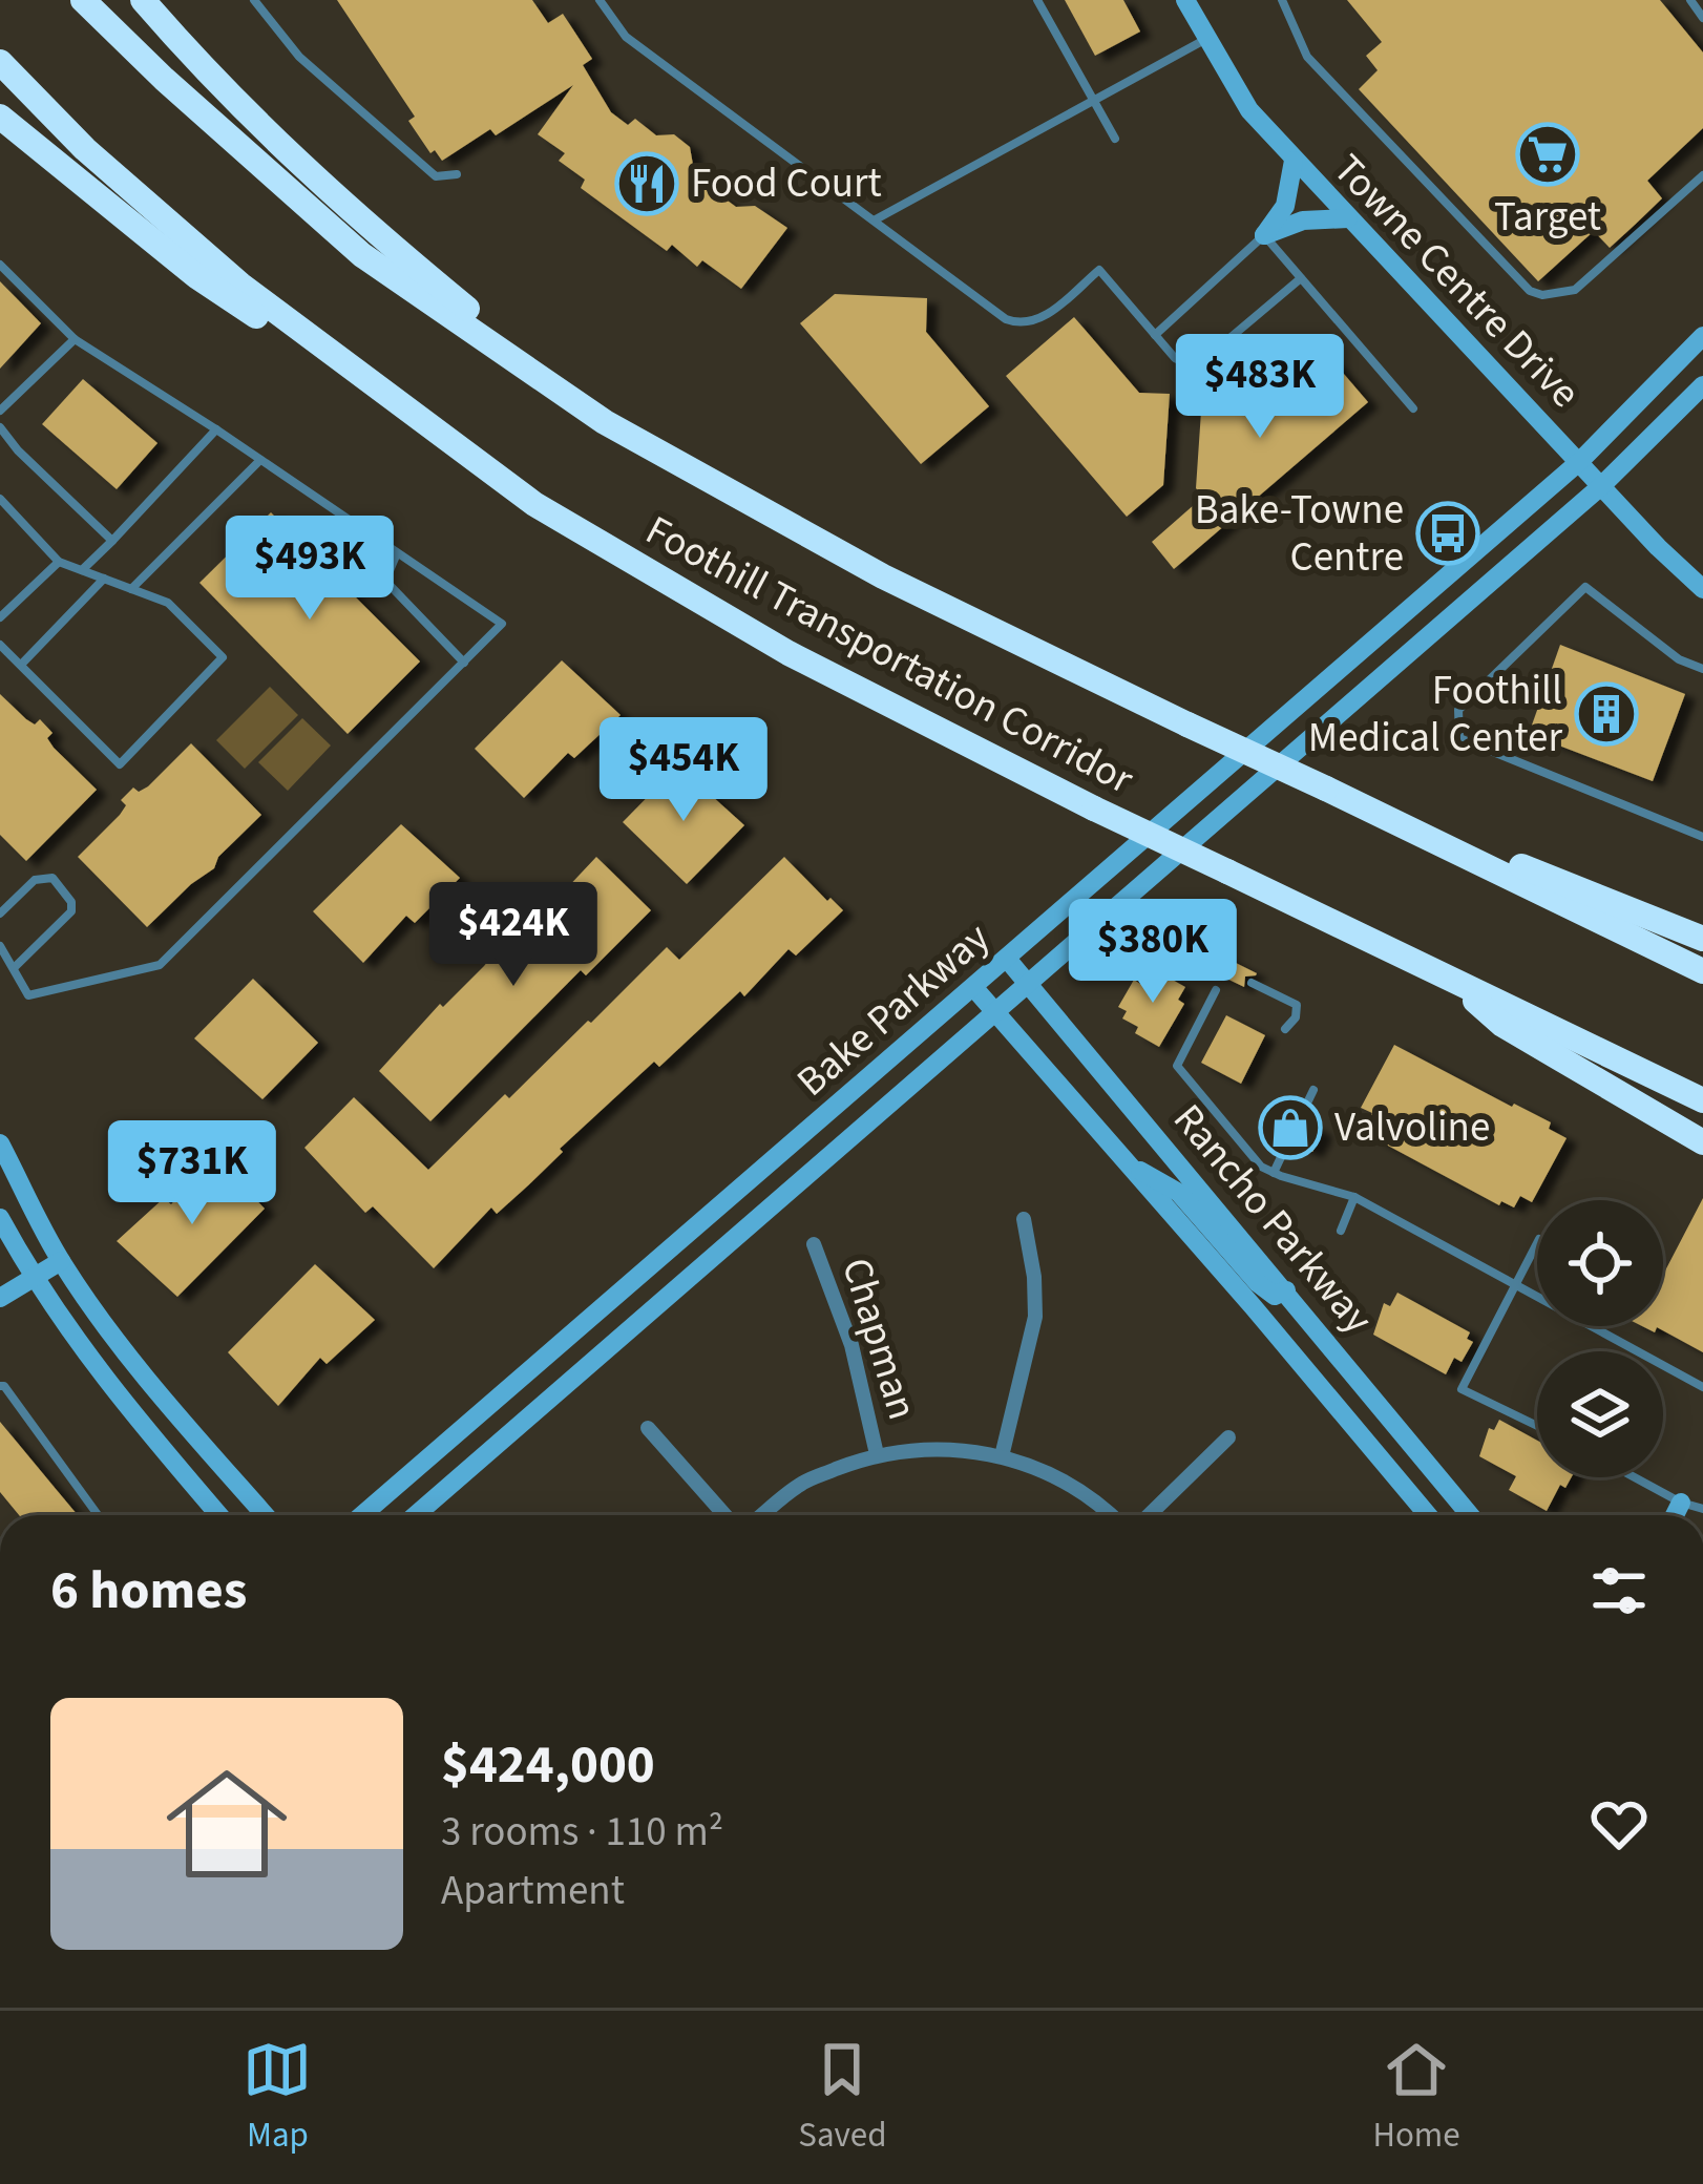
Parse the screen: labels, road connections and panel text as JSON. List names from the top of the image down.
{
  "streets": {
    "highway": ["Foothill Transportation Corridor"],
    "main road": ["Towne Centre Drive", "Bake Parkway", "Rancho Parkway"],
    "street": ["Chapman"]
  },
  "crossings": [
    ["Towne Centre Drive", "Bake Parkway"],
    ["Bake Parkway", "Rancho Parkway"]
  ],
  "places": {
    "supermarket": ["Target"],
    "restaurant": ["Food Court"],
    "bus stop": ["Bake-Towne Centre"],
    "building": ["Foothill Medical Center"],
    "shop": ["Valvoline"]
  },
  "page": {
    "price": [
      "$483K",
      "$493K",
      "$454K",
      "$424K",
      "$380K",
      "$731K"
    ],
    "heading": "6 homes",
    "list": [
      {
        "name": "$424,000",
        "note": "3 rooms · 110 m² · Apartment"
      }
    ],
    "tabs": ["Map", "Saved", "Home"]
  }
}
